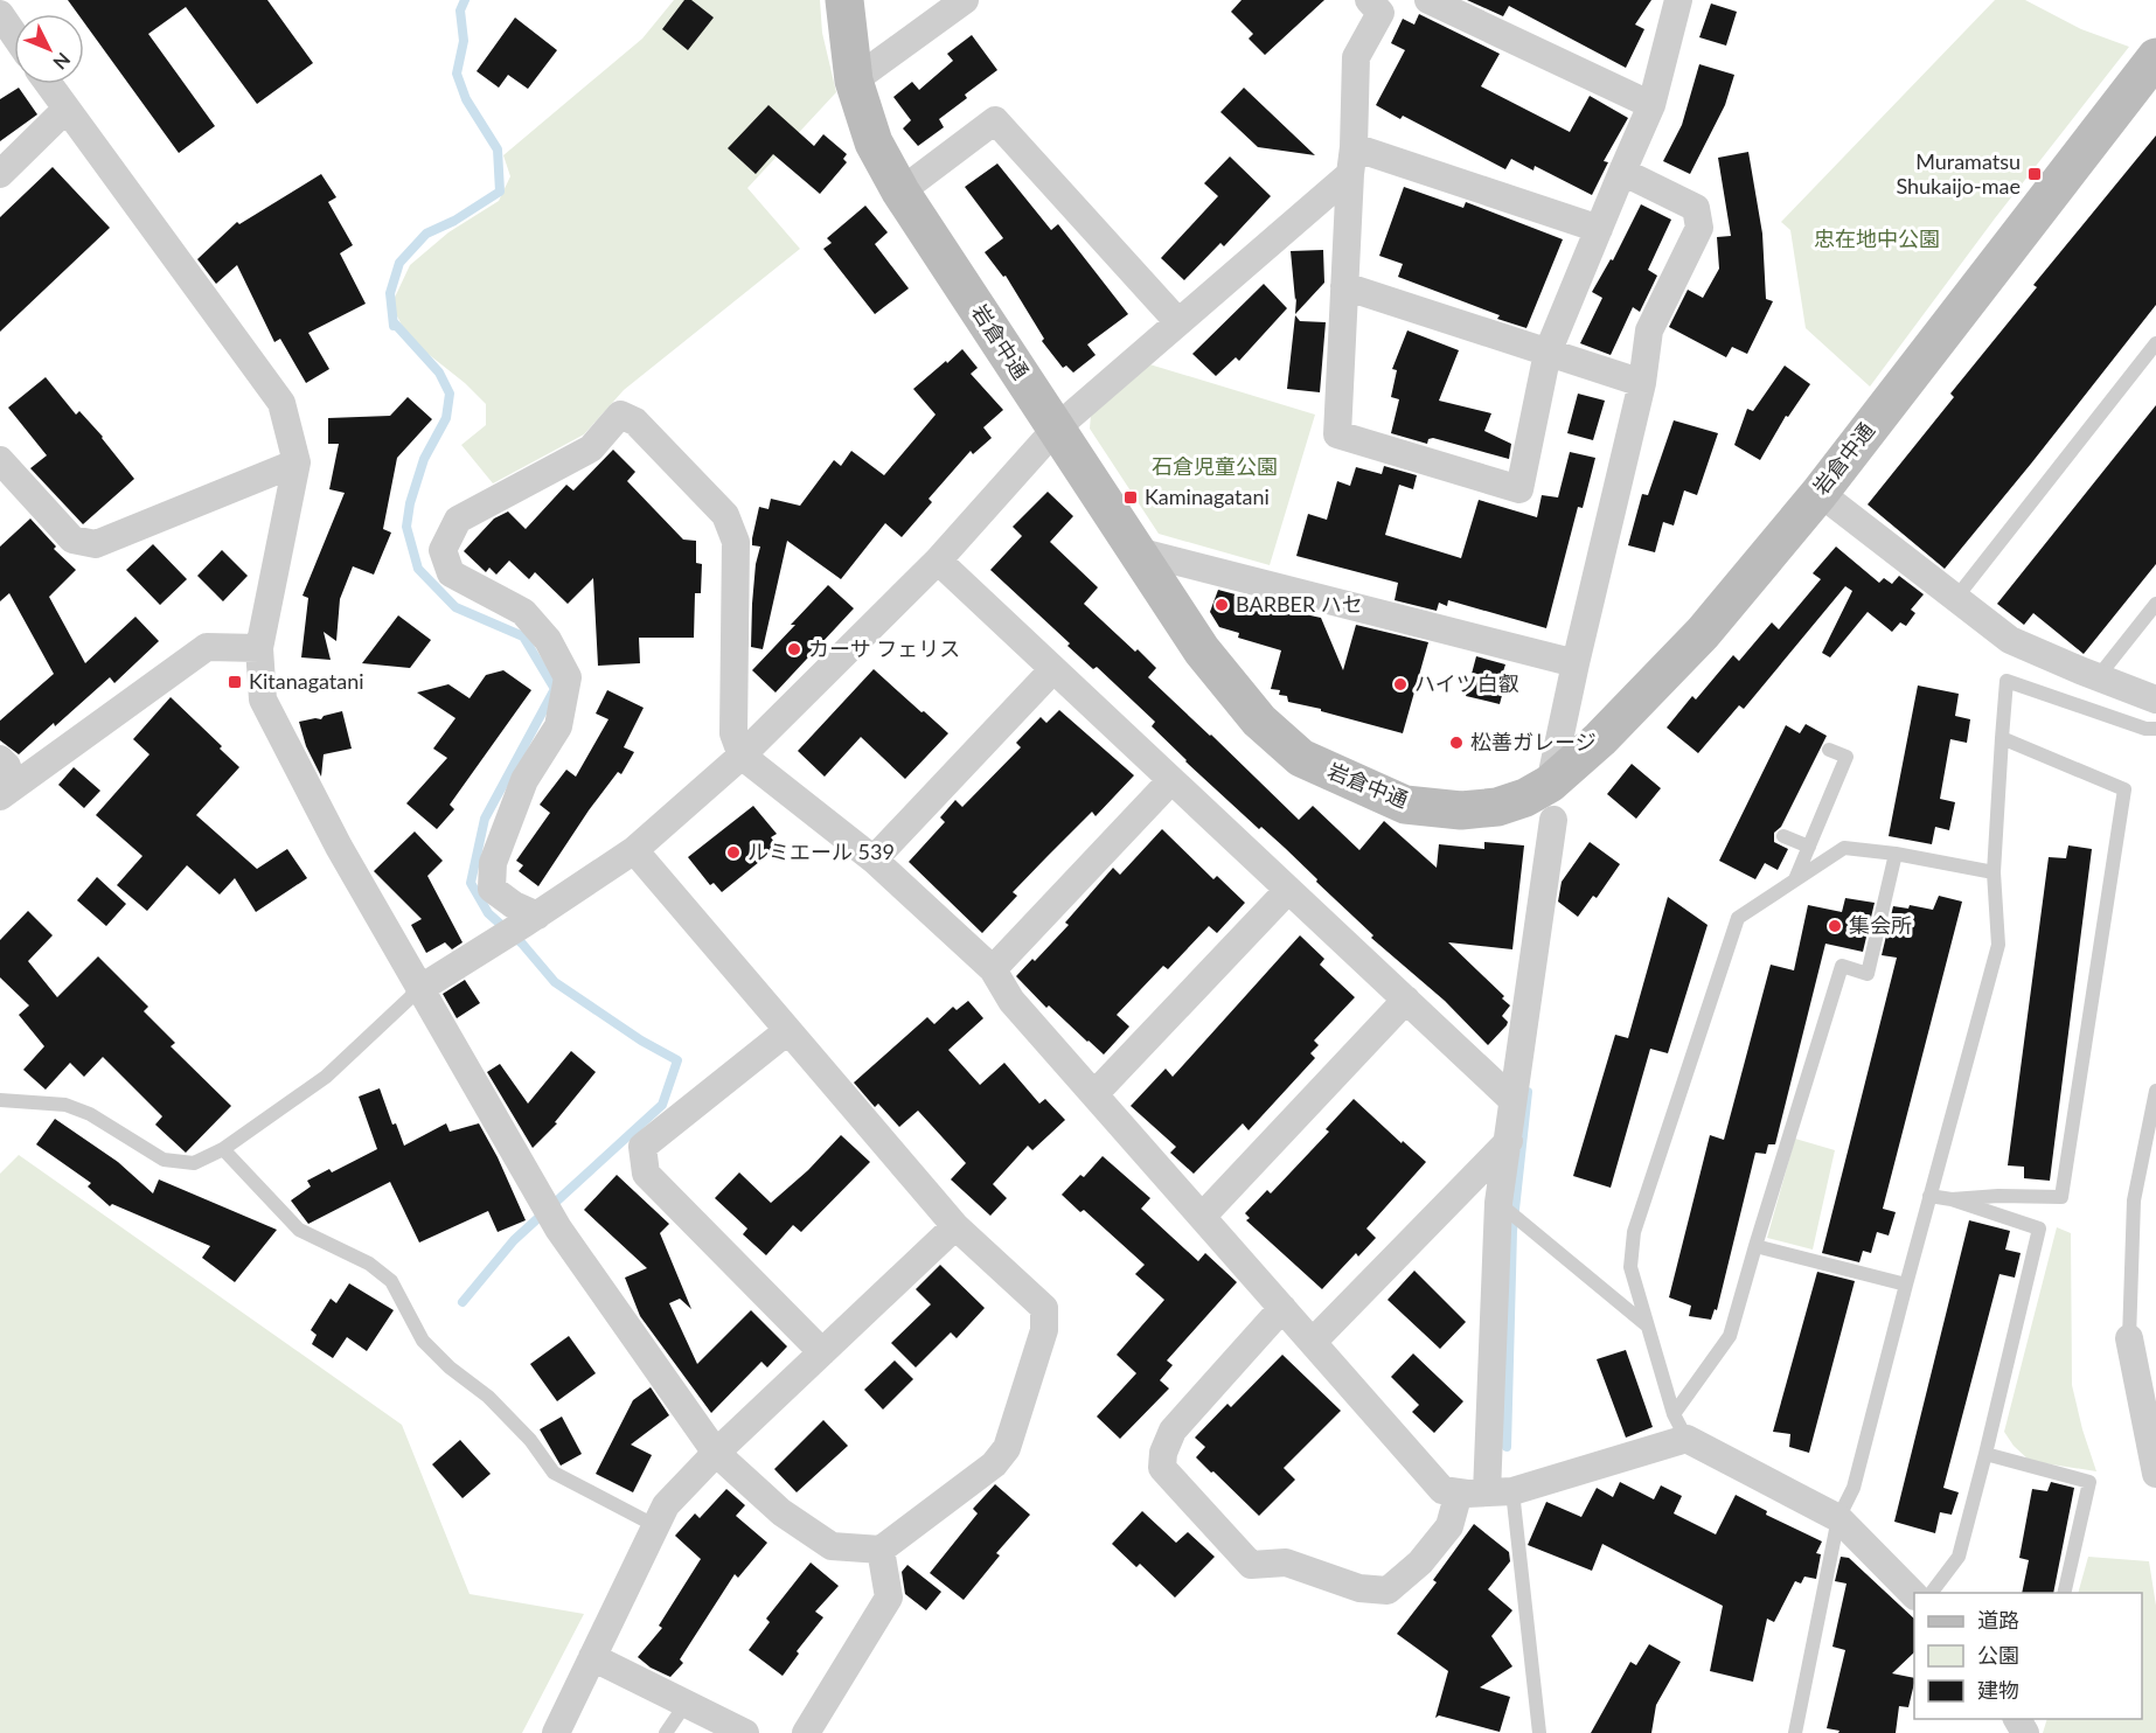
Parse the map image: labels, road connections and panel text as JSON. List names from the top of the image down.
{
  "streets": {
    "street": ["岩倉中通"]
  },
  "parks": ["忠在地中公園", "石倉児童公園"],
  "places": {
    "transit": ["Muramatsu Shukaijo-mae", "Kaminagatani", "Kitanagatani"],
    "other": [
      "BARBER ハセ",
      "カーサ フェリス",
      "ハイツ白叡",
      "松善ガレージ",
      "ルミエール 539",
      "集会所"
    ]
  },
  "legend": ["道路", "公園", "建物"],
  "north": "bottom right"
}
